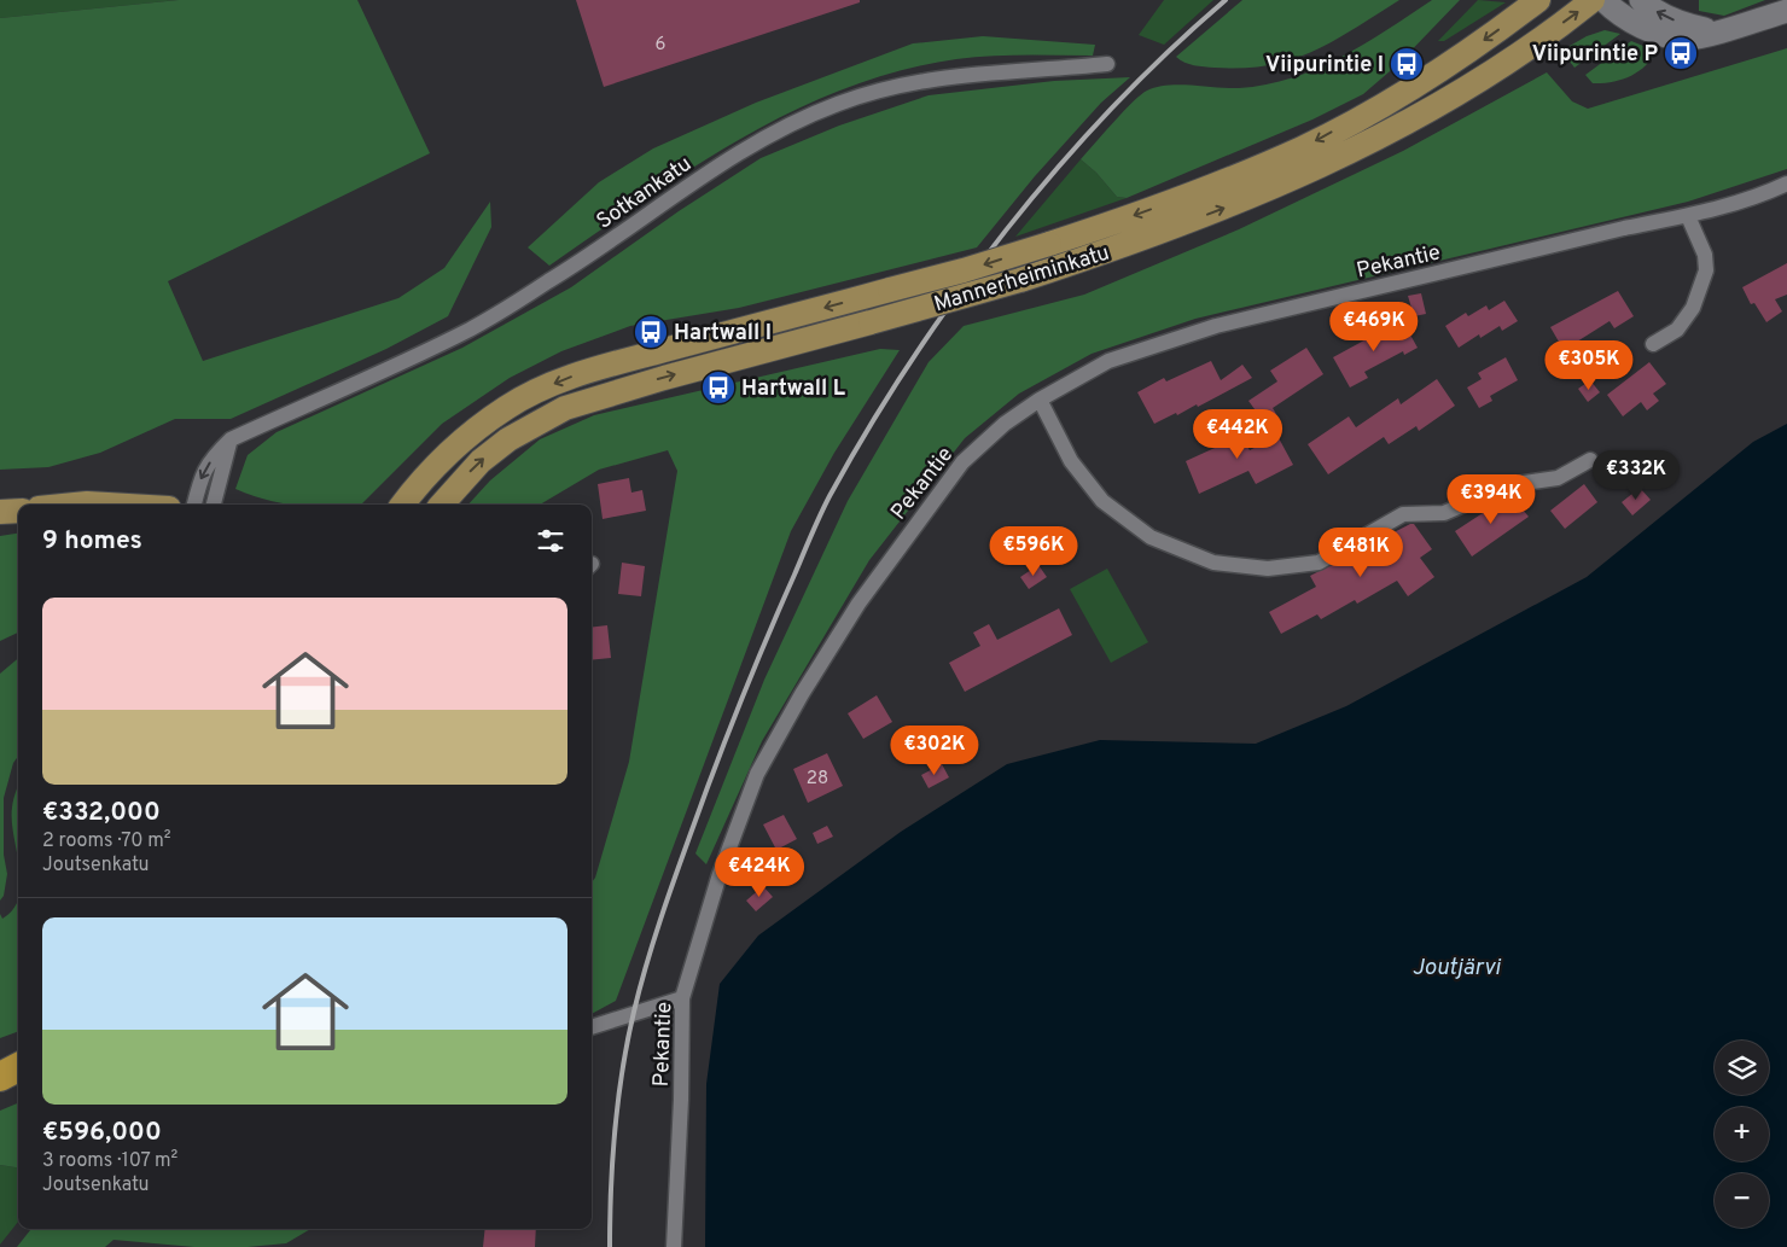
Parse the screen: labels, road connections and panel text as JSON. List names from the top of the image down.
{
  "streets": {
    "main road": ["Mannerheiminkatu"],
    "street": ["Sotkankatu", "Pekantie"]
  },
  "water": ["Joutjärvi"],
  "places": {
    "bus stop": [
      "Viipurintie P",
      "Viipurintie I",
      "Hartwall I",
      "Hartwall L"
    ]
  },
  "house_numbers": ["6", "28"],
  "page": {
    "price": [
      "€469K",
      "€305K",
      "€442K",
      "€332K",
      "€394K",
      "€596K",
      "€481K",
      "€302K",
      "€424K"
    ],
    "heading": "9 homes",
    "list": [
      {
        "name": "€332,000",
        "note": "2 rooms · 70 m² · Joutsenkatu"
      },
      {
        "name": "€596,000",
        "note": "3 rooms · 107 m² · Joutsenkatu"
      }
    ],
    "map_buttons": ["+", "−"]
  }
}
